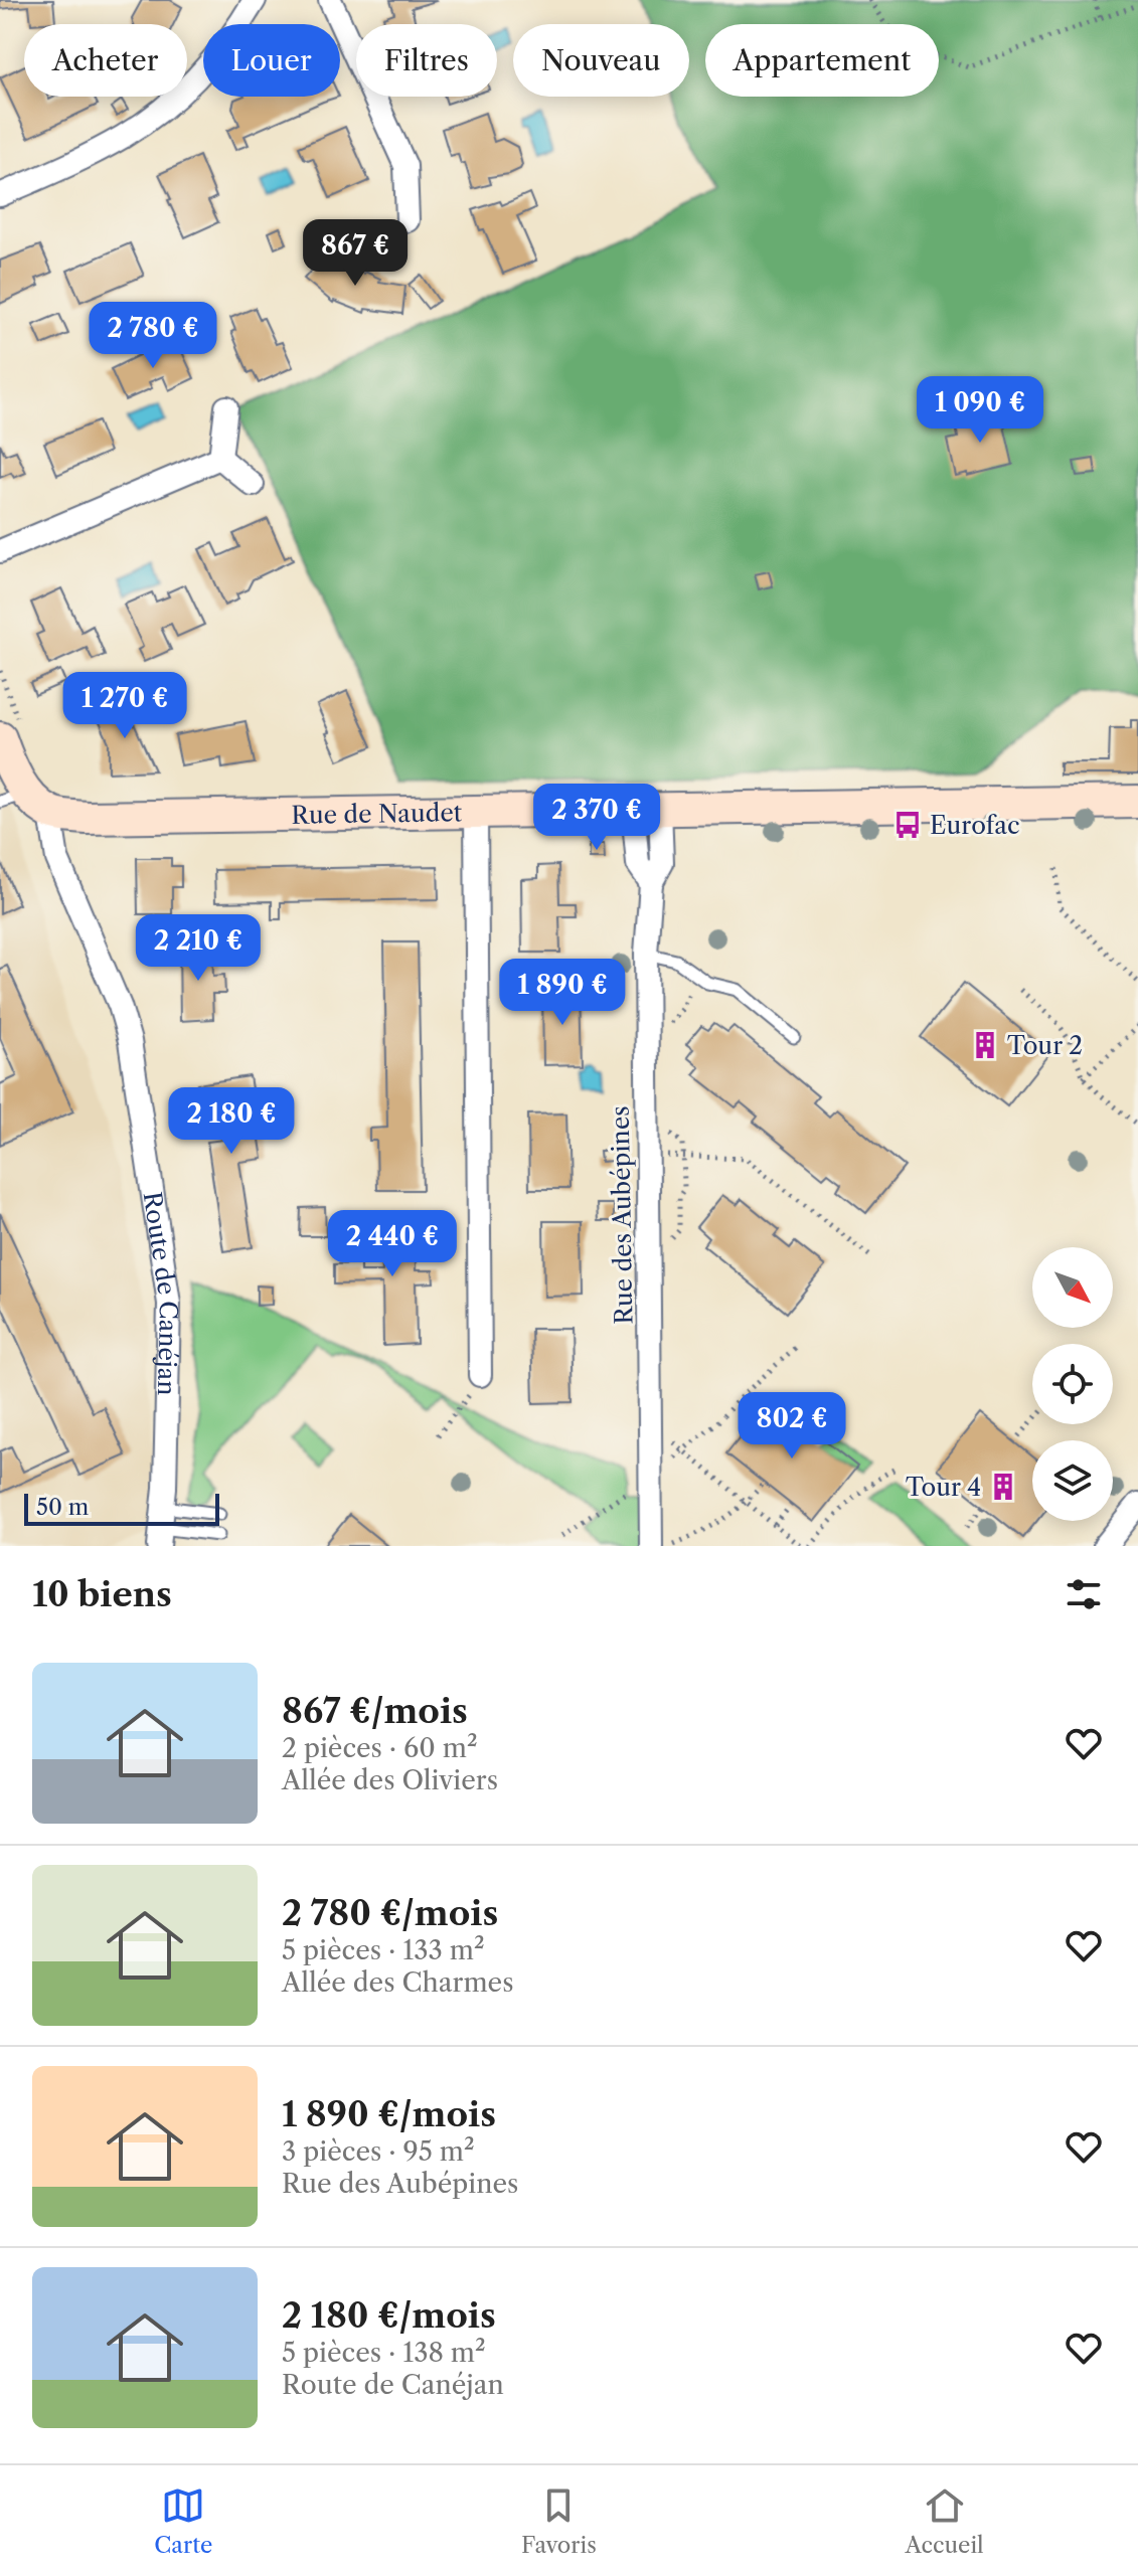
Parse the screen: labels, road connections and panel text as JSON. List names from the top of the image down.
{
  "streets": {
    "street": ["Rue de Naudet", "Rue des Aubépines", "Route de Canéjan"]
  },
  "crossings": [
    ["Rue de Naudet", "Rue des Aubépines"],
    ["Rue de Naudet", "Route de Canéjan"]
  ],
  "places": {
    "bus stop": ["Eurofac"],
    "building": ["Tour 2", "Tour 4"]
  },
  "scale_bar": "50 m",
  "north": "bottom right",
  "page": {
    "chip": [
      "Acheter",
      "Louer",
      "Filtres",
      "Nouveau",
      "Appartement"
    ],
    "price": [
      "867 €",
      "2 780 €",
      "1 090 €",
      "1 270 €",
      "2 370 €",
      "2 210 €",
      "1 890 €",
      "2 180 €",
      "2 440 €",
      "802 €"
    ],
    "scale": "50 m",
    "heading": "10 biens",
    "list": [
      {
        "name": "867 €/mois",
        "note": "2 pièces · 60 m² · Allée des Oliviers"
      },
      {
        "name": "2 780 €/mois",
        "note": "5 pièces · 133 m² · Allée des Charmes"
      },
      {
        "name": "1 890 €/mois",
        "note": "3 pièces · 95 m² · Rue des Aubépines"
      },
      {
        "name": "2 180 €/mois",
        "note": "5 pièces · 138 m² · Route de Canéjan"
      }
    ],
    "tabs": ["Carte", "Favoris", "Accueil"]
  }
}
